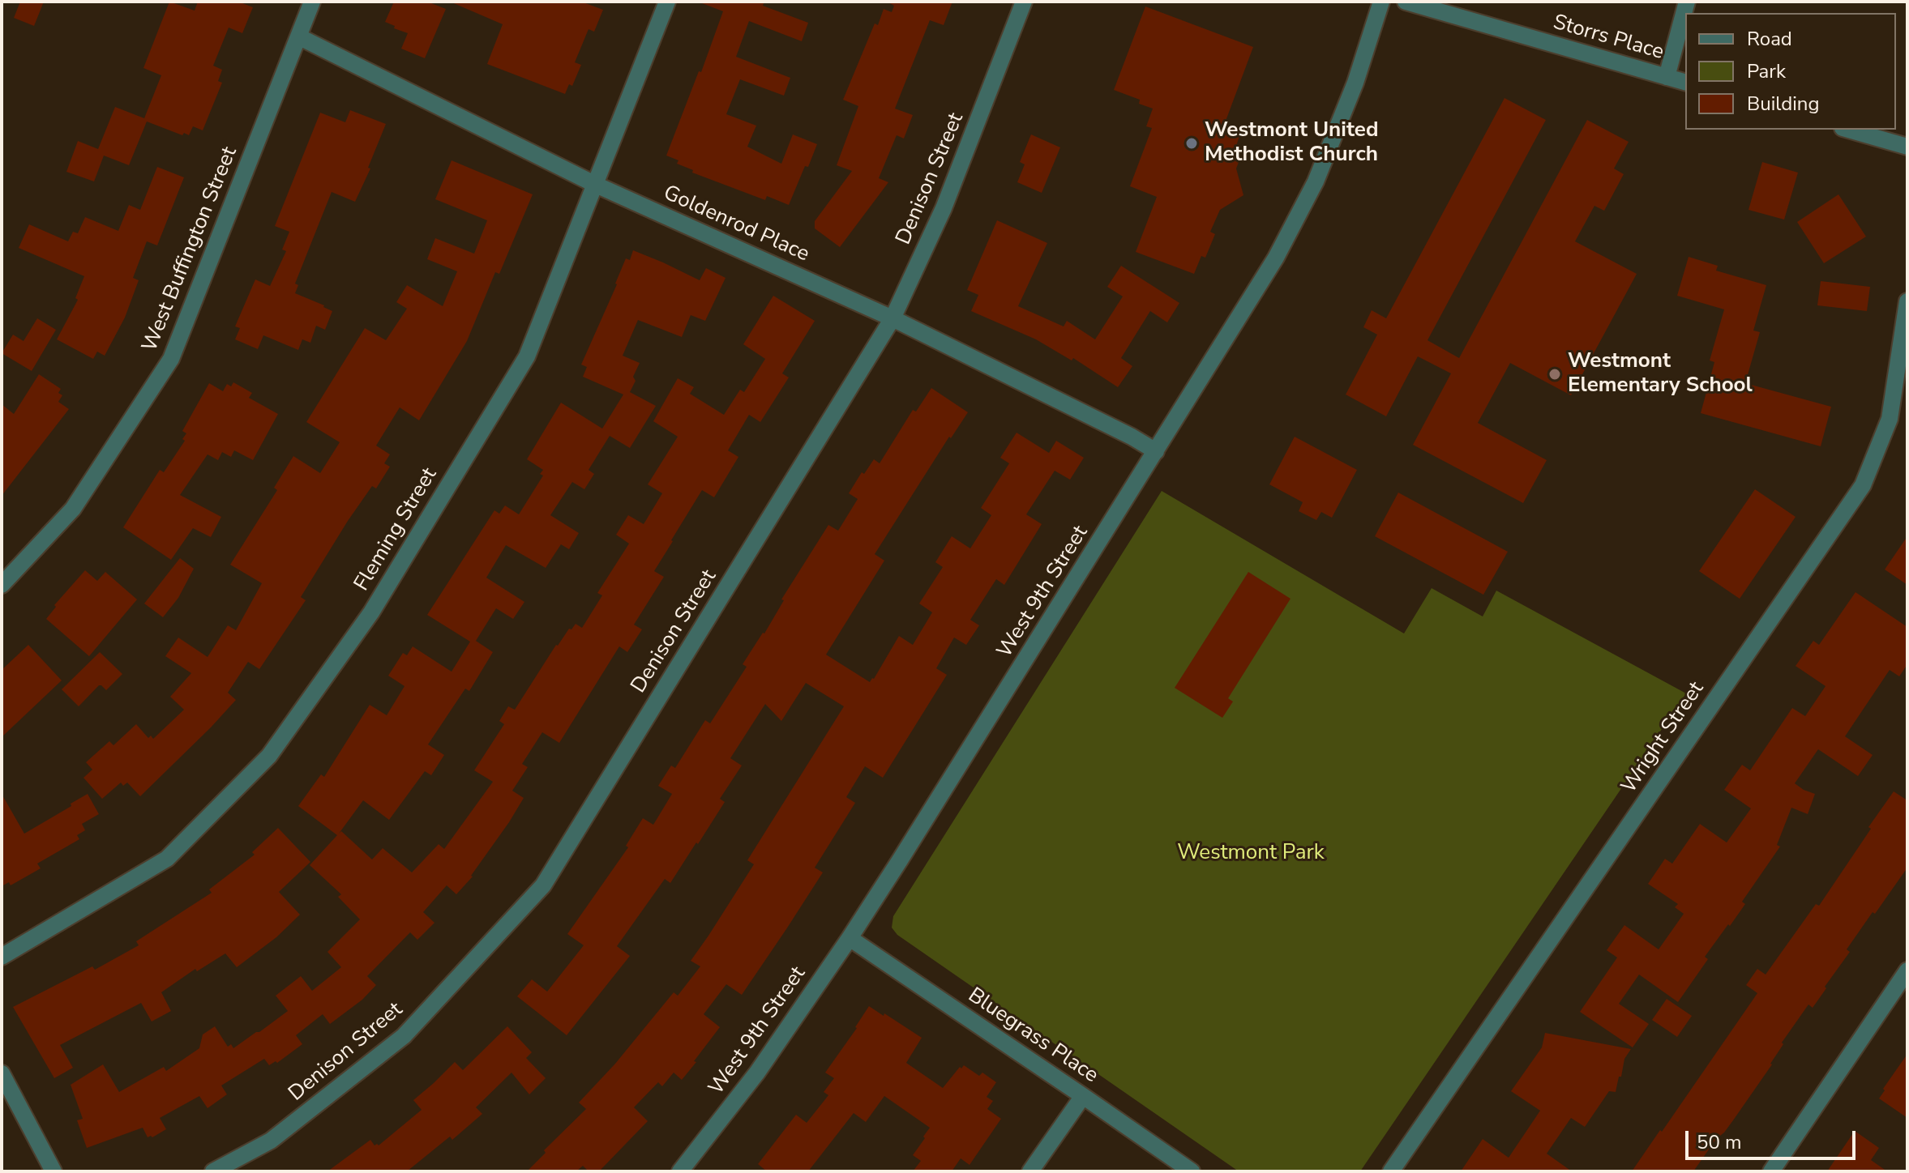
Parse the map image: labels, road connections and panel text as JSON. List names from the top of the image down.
{
  "streets": {
    "street": [
      "Storrs Place",
      "Denison Street",
      "Goldenrod Place",
      "West Buffington Street",
      "Fleming Street",
      "West 9th Street",
      "Wright Street",
      "Bluegrass Place"
    ]
  },
  "crossings": [
    ["Denison Street", "Goldenrod Place"],
    ["Goldenrod Place", "West Buffington Street"],
    ["Goldenrod Place", "Fleming Street"],
    ["Goldenrod Place", "West 9th Street"],
    ["West 9th Street", "Bluegrass Place"]
  ],
  "parks": ["Westmont Park"],
  "places": ["Westmont United Methodist Church", "Westmont Elementary School"],
  "legend": ["Road", "Park", "Building"],
  "scale_bar": "50 m"
}
